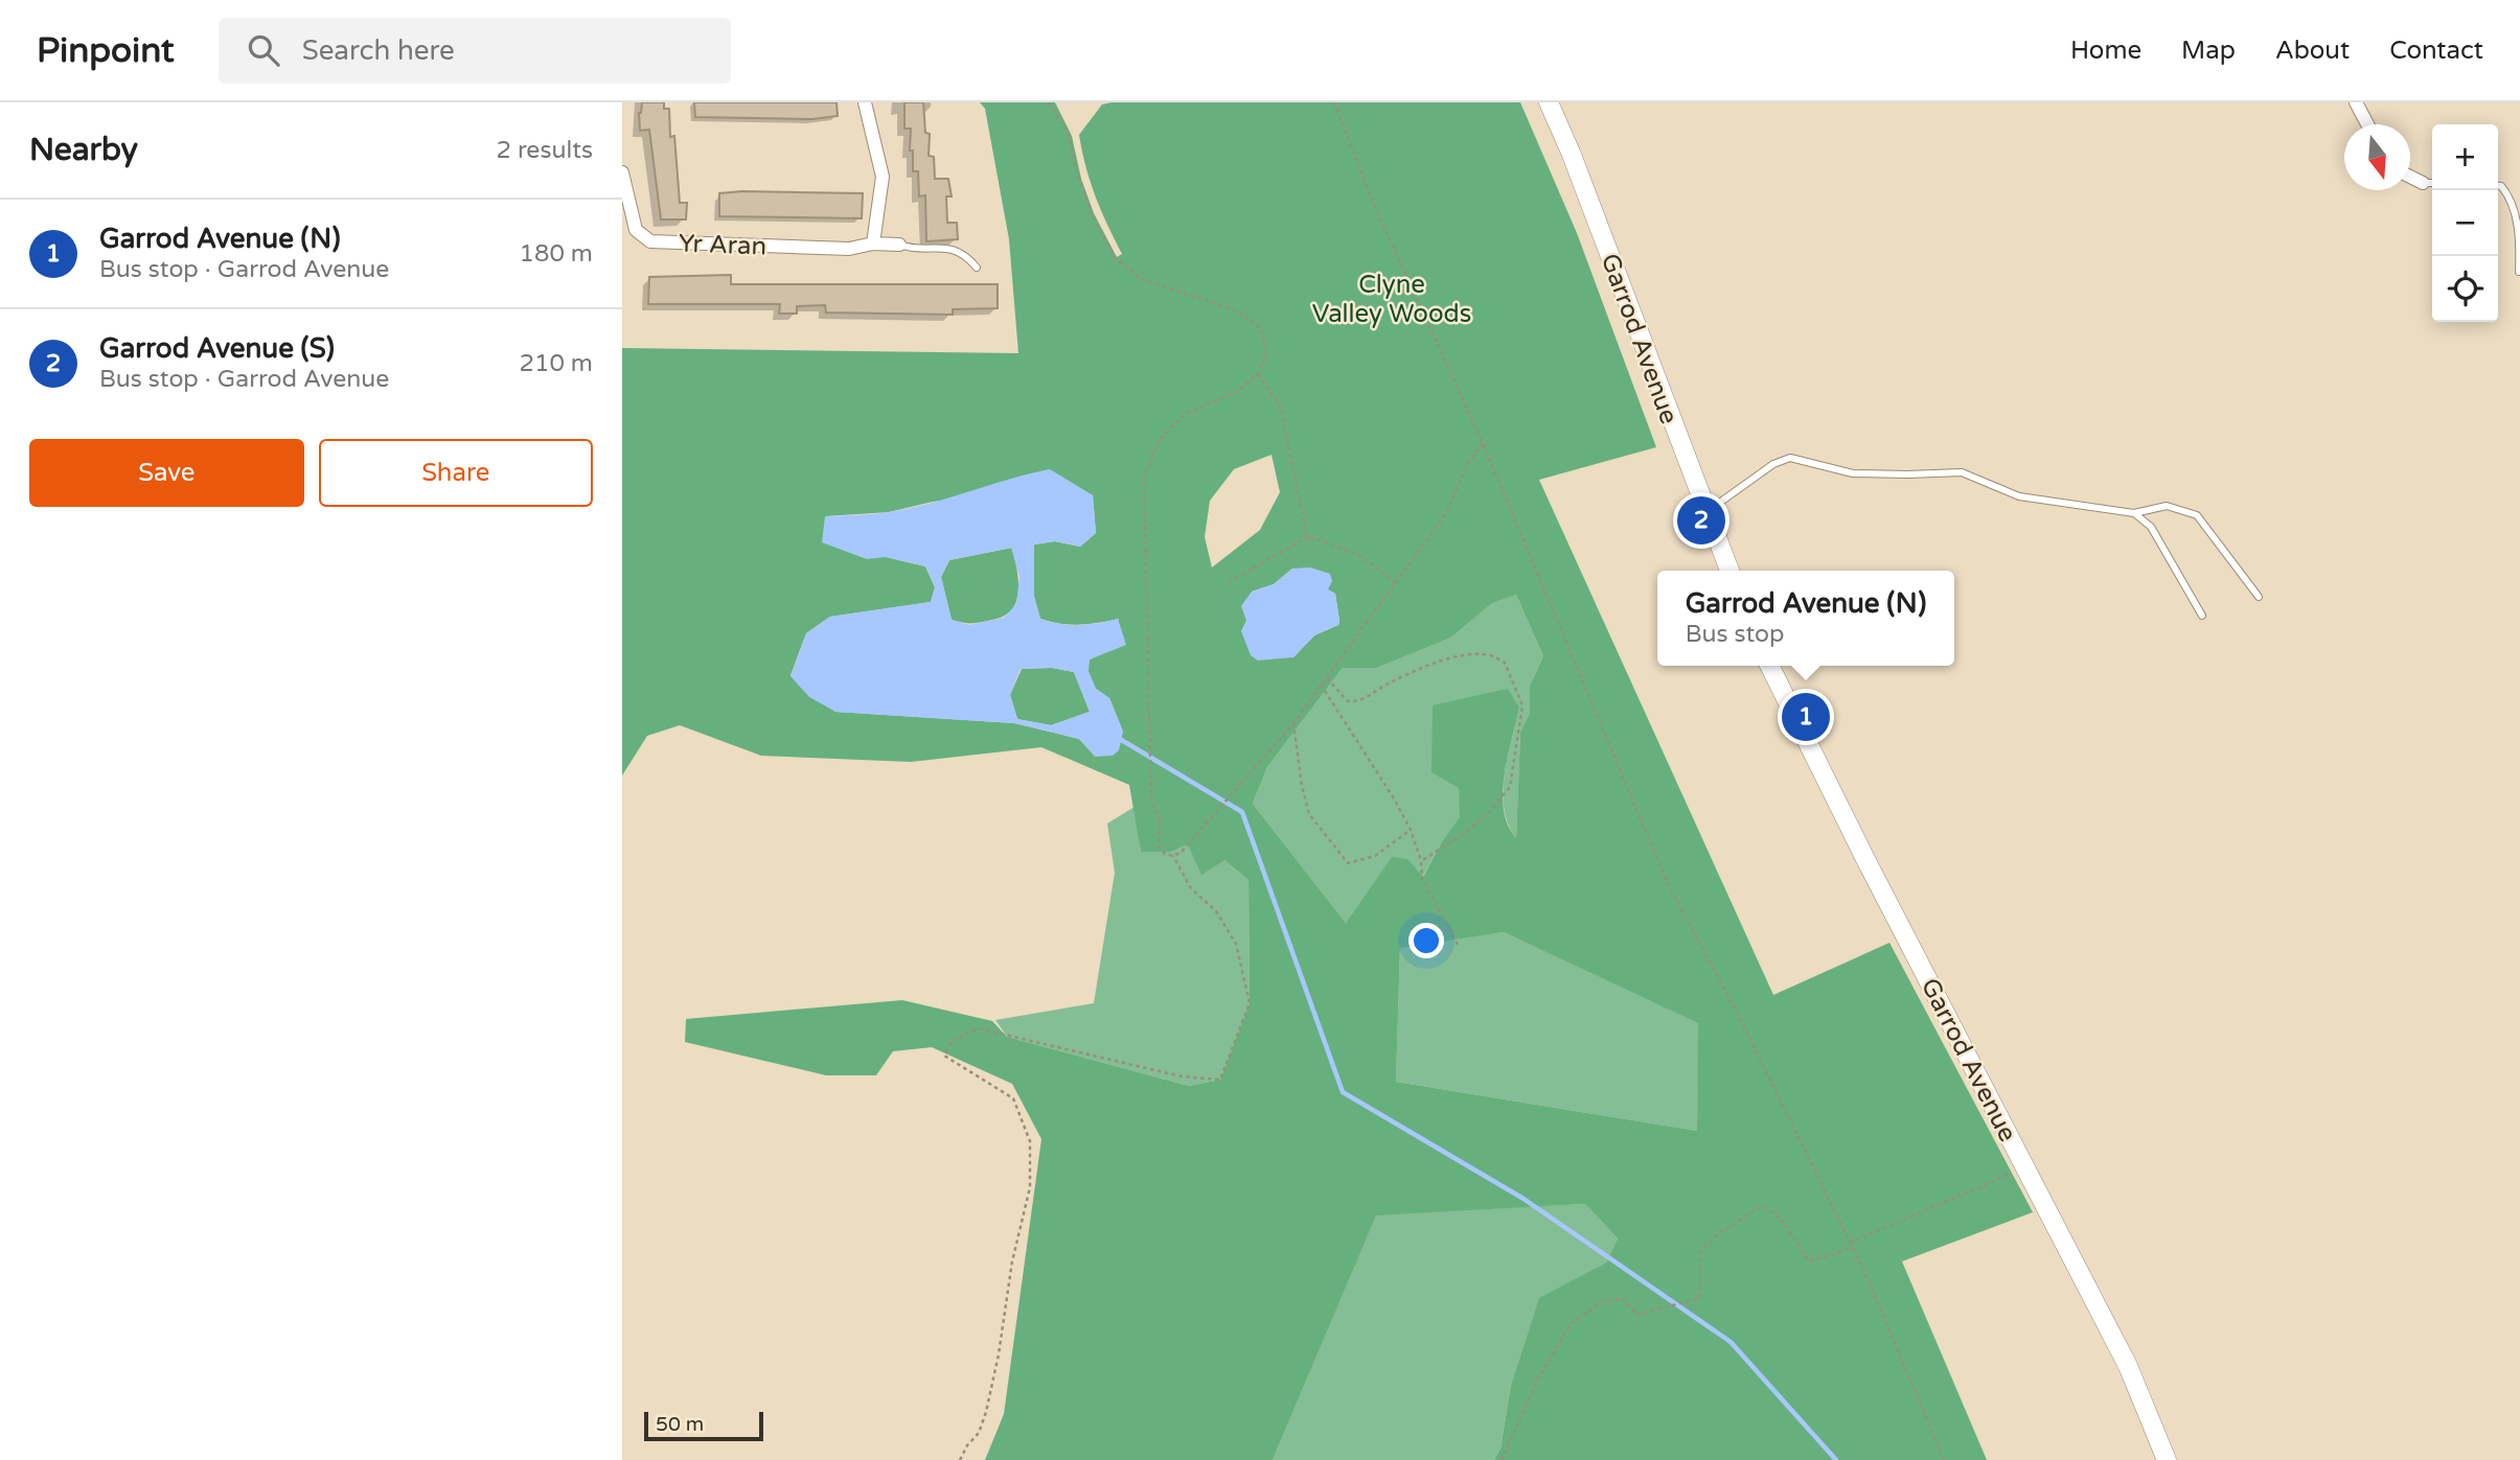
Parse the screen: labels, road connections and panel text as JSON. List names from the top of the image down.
{
  "streets": {
    "main road": ["Garrod Avenue"],
    "street": ["Yr Aran"]
  },
  "parks": ["Clyne Valley Woods"],
  "scale_bar": "50 m",
  "north": "bottom",
  "page": {
    "header": "Pinpoint",
    "search": "Search here",
    "nav": [
      "Home",
      "Map",
      "About",
      "Contact"
    ],
    "heading": ["Nearby", "2 results"],
    "map_buttons": ["+", "−"],
    "list": [
      {
        "mark": "1",
        "name": "Garrod Avenue (N)",
        "note": "Bus stop · Garrod Avenue",
        "value": "180 m"
      },
      {
        "mark": "2",
        "name": "Garrod Avenue (S)",
        "note": "Bus stop · Garrod Avenue",
        "value": "210 m"
      }
    ],
    "buttons": ["Save", "Share"],
    "pins": ["2", "1"],
    "popup": ["Garrod Avenue (N)", "Bus stop"],
    "scale": "50 m"
  }
}
